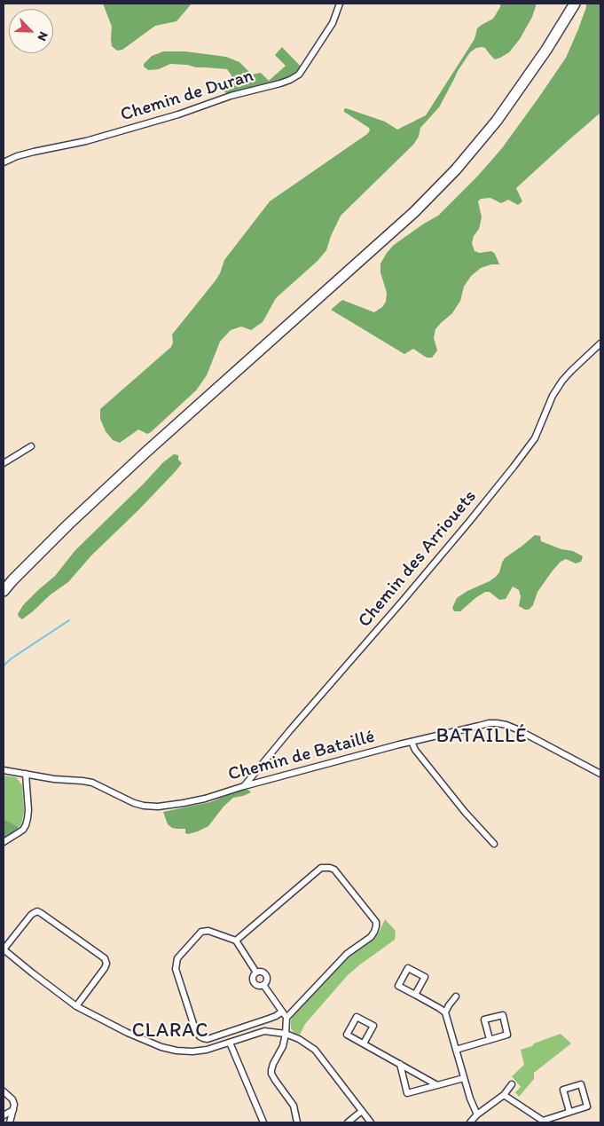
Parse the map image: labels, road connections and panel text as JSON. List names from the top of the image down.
{
  "streets": {
    "street": ["Chemin de Duran", "Chemin des Arriouets", "Chemin de Bataillé"]
  },
  "crossings": [
    ["Chemin des Arriouets", "Chemin de Bataillé"]
  ],
  "districts": ["BATAILLÉ", "CLARAC"],
  "north": "bottom right"
}
